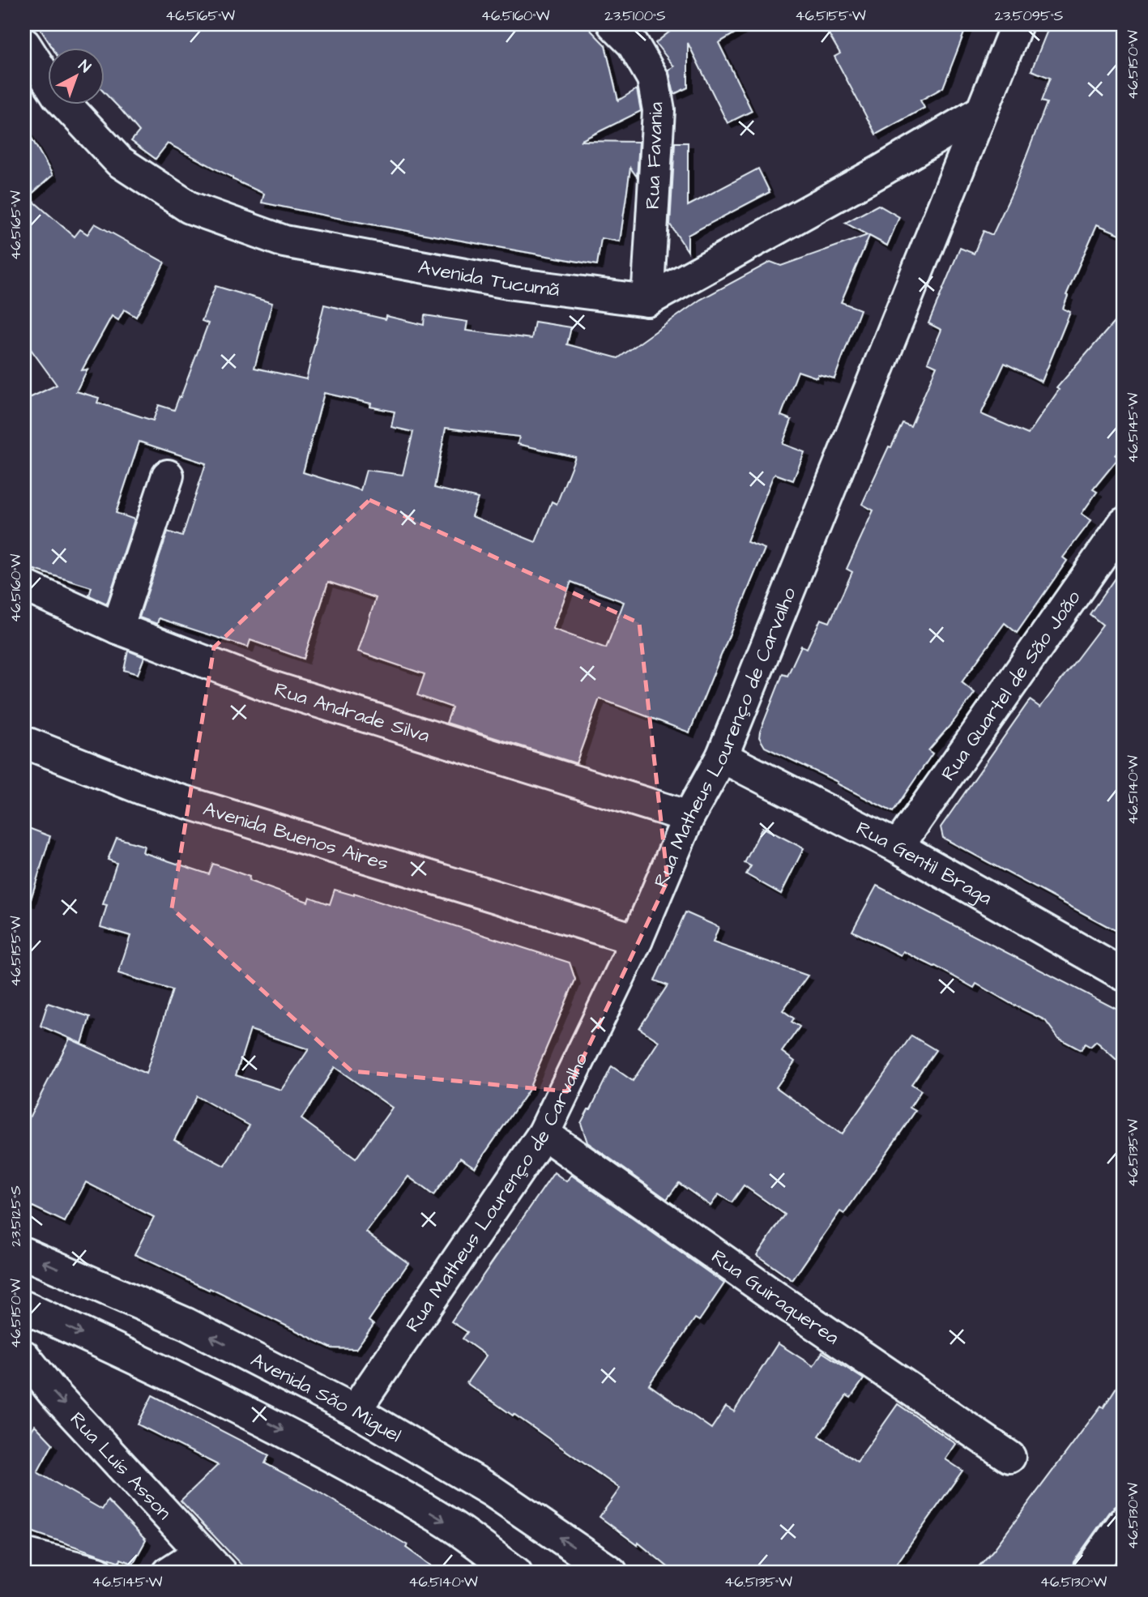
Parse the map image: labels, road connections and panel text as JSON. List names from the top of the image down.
{
  "streets": {
    "street": [
      "Rua Favania",
      "Avenida Tucumã",
      "Rua Quartel de São João",
      "Rua Andrade Silva",
      "Rua Matheus Lourenço de Carvalho",
      "Avenida Buenos Aires",
      "Rua Gentil Braga",
      "Rua Guiraquerea",
      "Avenida São Miguel",
      "Rua Luís Asson"
    ]
  },
  "crossings": [
    ["Rua Favania", "Avenida Tucumã"],
    ["Rua Quartel de São João", "Rua Gentil Braga"],
    ["Rua Andrade Silva", "Rua Matheus Lourenço de Carvalho"],
    ["Rua Matheus Lourenço de Carvalho", "Avenida Buenos Aires"],
    ["Rua Matheus Lourenço de Carvalho", "Rua Gentil Braga"],
    ["Rua Matheus Lourenço de Carvalho", "Rua Guiraquerea"],
    ["Rua Matheus Lourenço de Carvalho", "Avenida São Miguel"]
  ],
  "north": "top right",
  "coordinates": [
    "46.5165°W",
    "46.5160°W",
    "23.5100°S",
    "46.5155°W",
    "23.5095°S",
    "46.5150°W",
    "46.5145°W",
    "46.5140°W",
    "46.5135°W",
    "23.5125°S",
    "46.5130°W"
  ]
}
